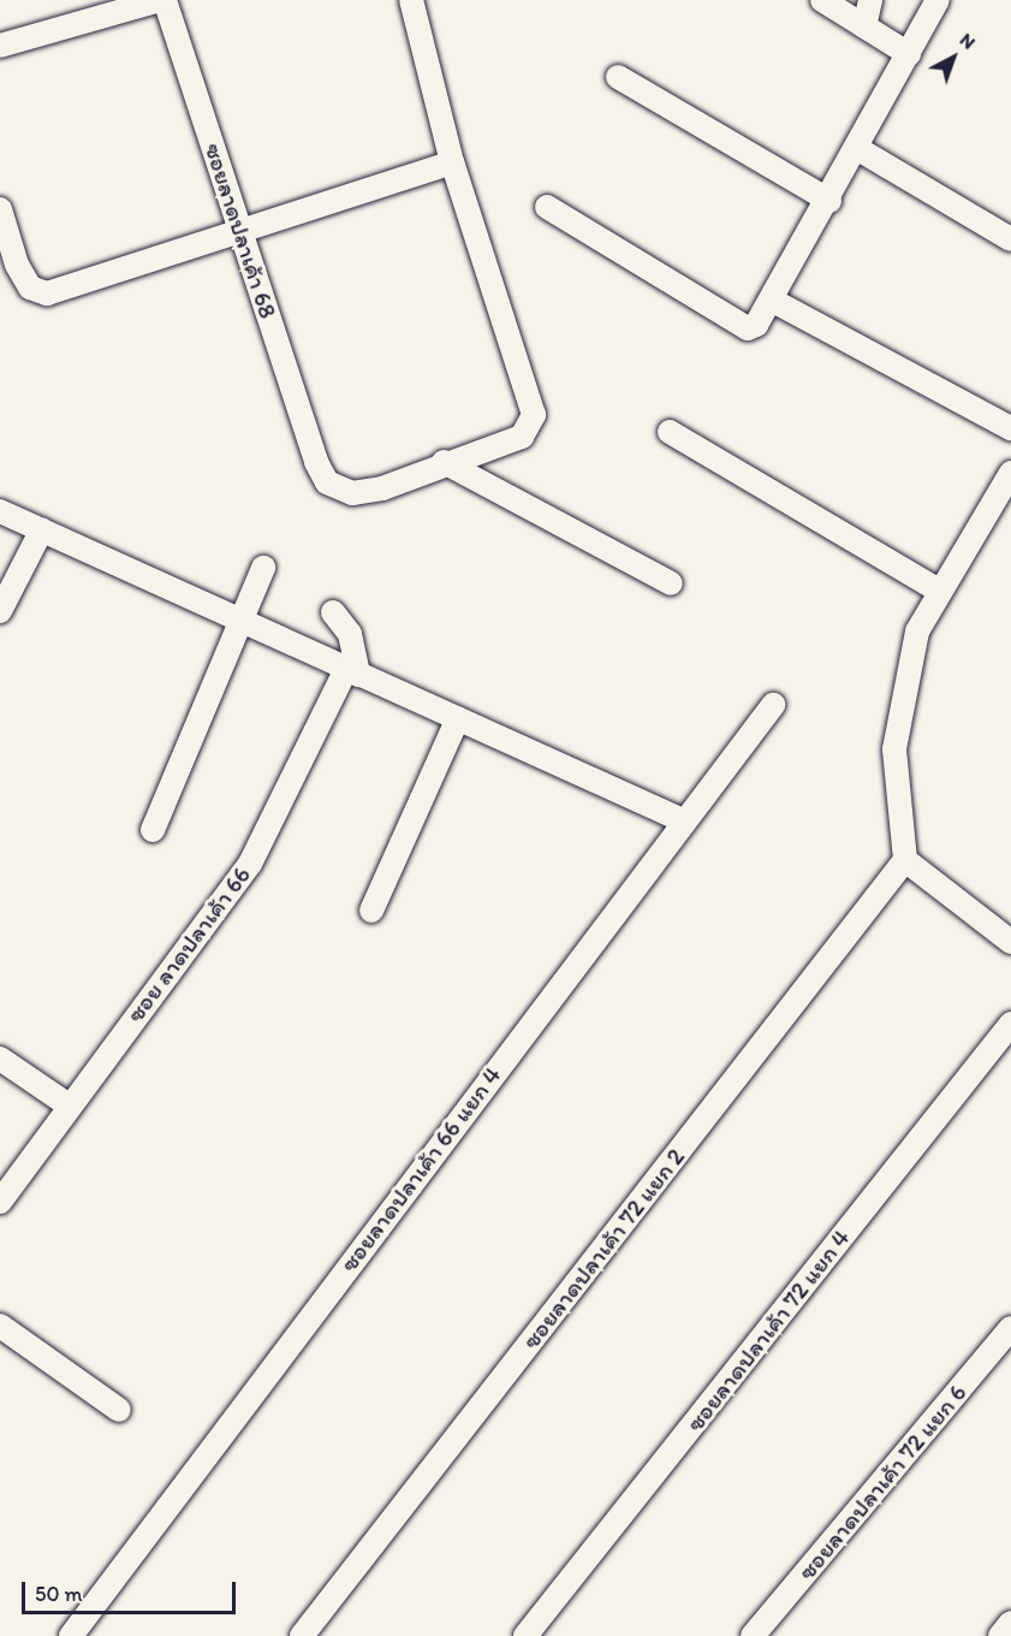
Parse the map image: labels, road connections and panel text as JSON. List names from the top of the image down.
{
  "streets": {
    "street": [
      "ซอยลาดปลาเค้า 68",
      "ซอย ลาดปลาเค้า 66",
      "ซอยลาดปลาเค้า 66 แยก 4",
      "ซอยลาดปลาเค้า 72 แยก 2",
      "ซอยลาดปลาเค้า 72 แยก 4",
      "ซอยลาดปลาเค้า 72 แยก 6"
    ]
  },
  "scale_bar": "50 m",
  "north": "top right"
}
